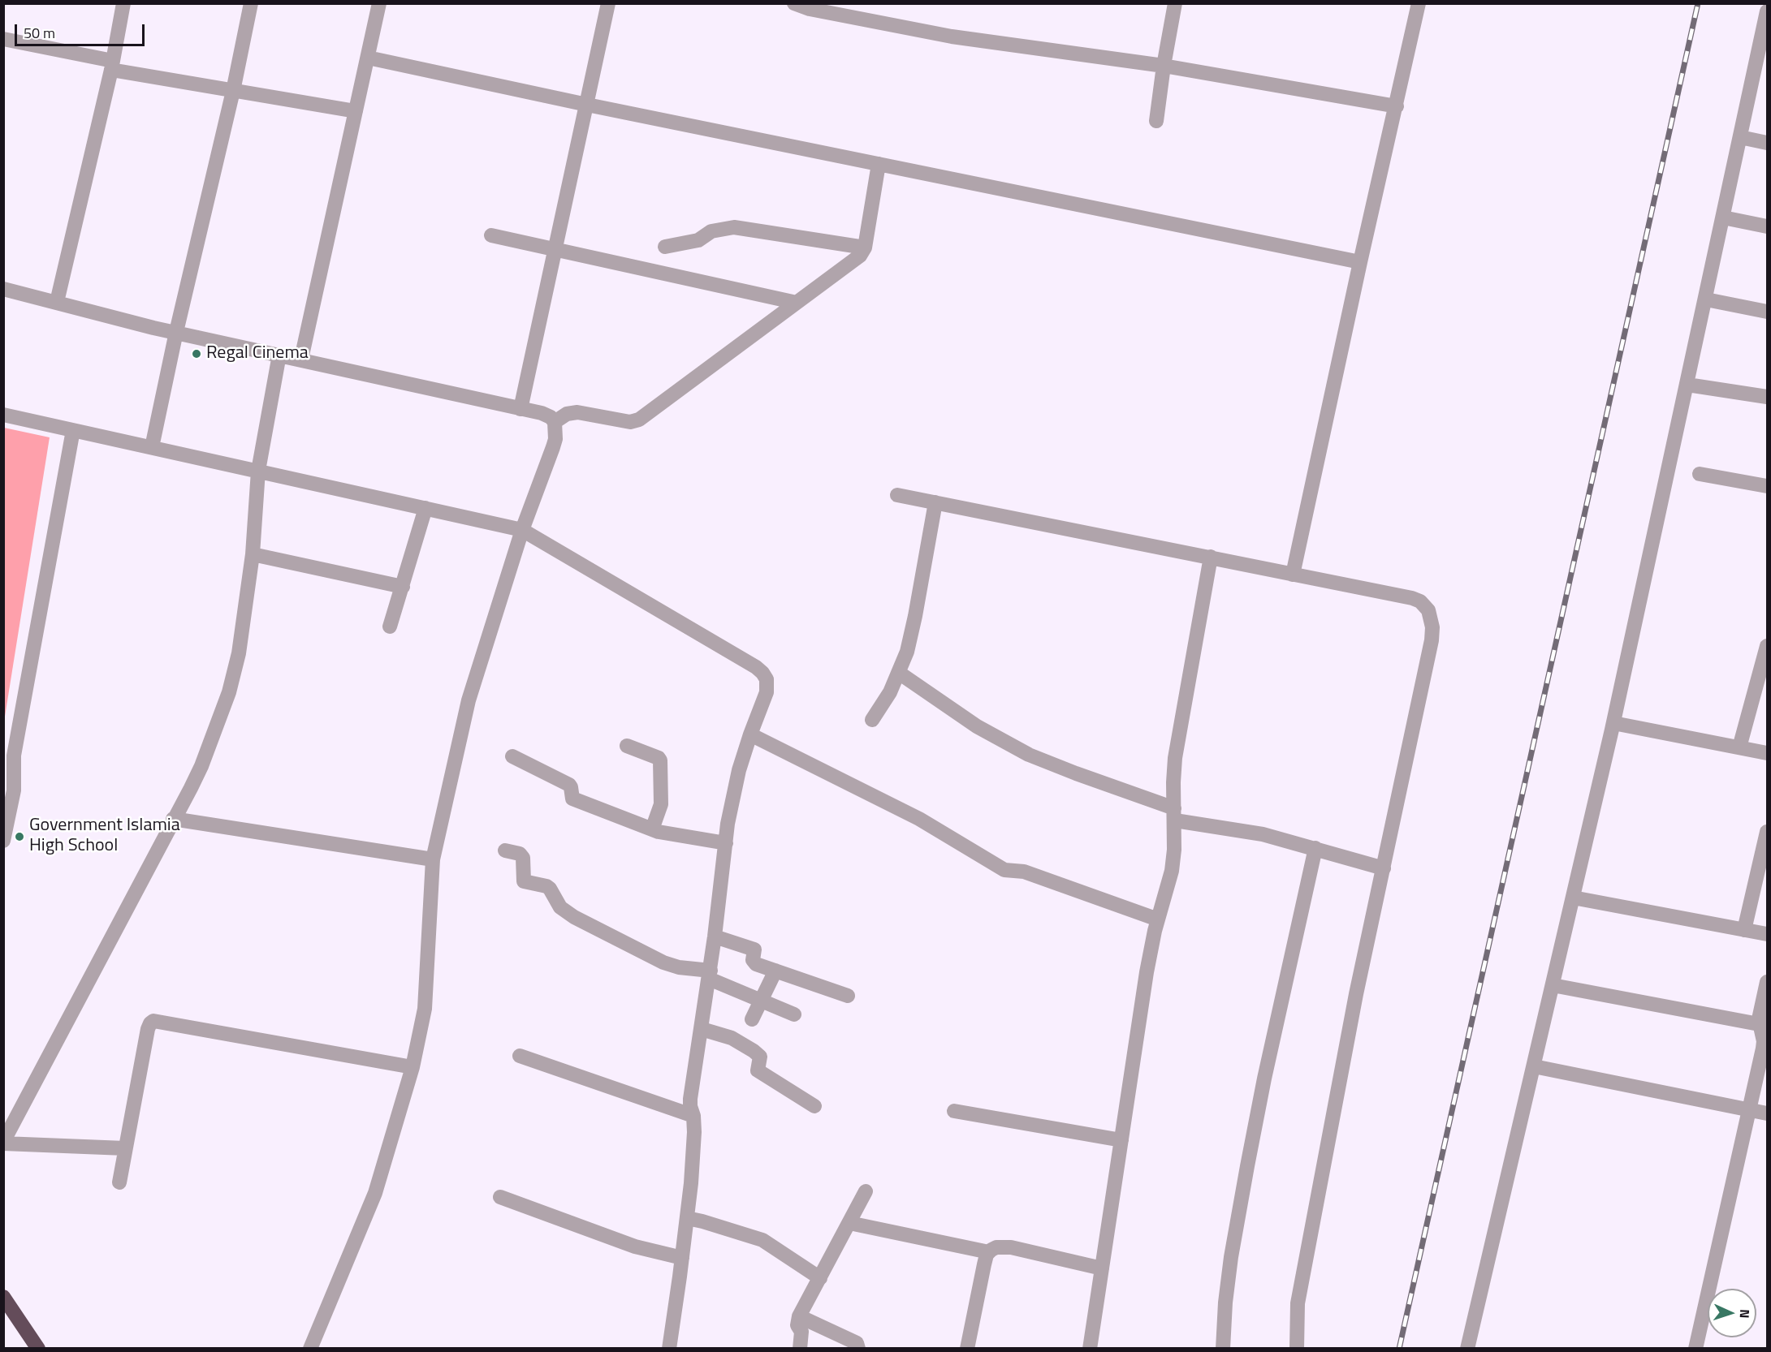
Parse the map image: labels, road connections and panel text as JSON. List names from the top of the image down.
{
  "places": ["Regal Cinema", "Government Islamia High School"],
  "scale_bar": "50 m",
  "north": "right"
}
